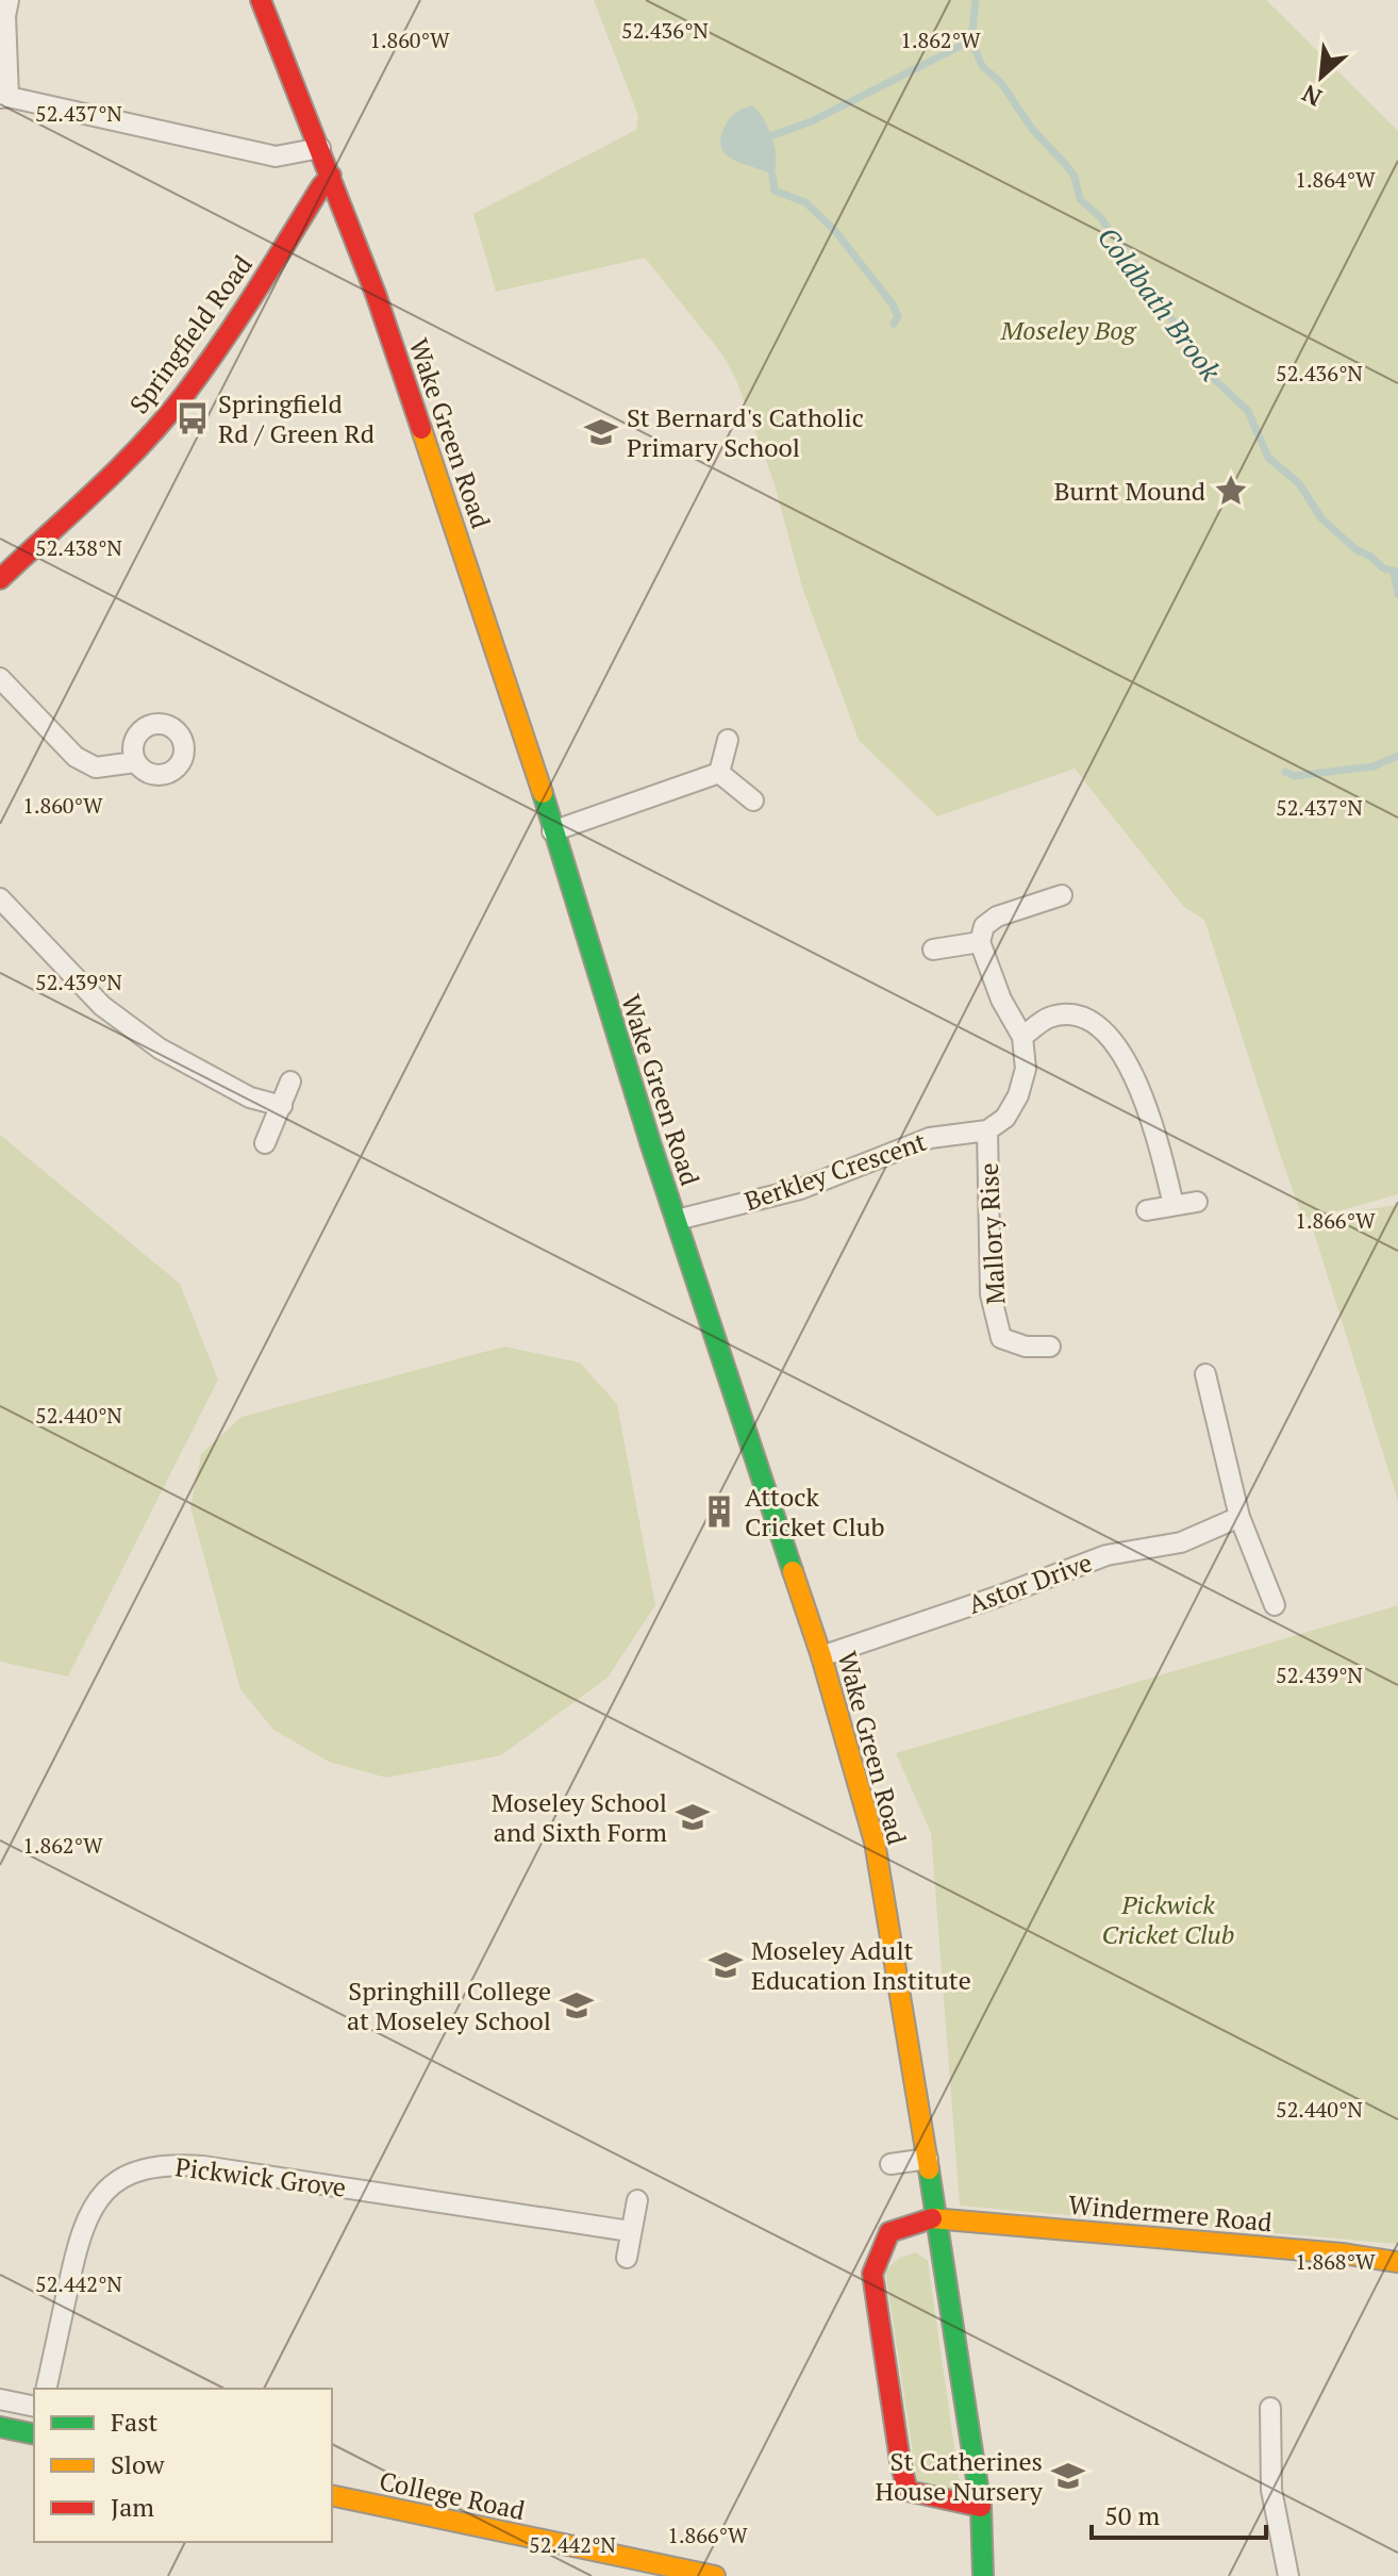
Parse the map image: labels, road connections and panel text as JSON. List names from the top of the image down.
{
  "streets": {
    "street": [
      "Springfield Road",
      "Wake Green Road",
      "Berkley Crescent",
      "Mallory Rise",
      "Astor Drive",
      "Pickwick Grove",
      "Windermere Road",
      "College Road"
    ]
  },
  "crossings": [
    ["Springfield Road", "Wake Green Road"],
    ["Wake Green Road", "Berkley Crescent"],
    ["Wake Green Road", "Astor Drive"],
    ["Wake Green Road", "Windermere Road"],
    ["Berkley Crescent", "Mallory Rise"]
  ],
  "water": ["Coldbath Brook"],
  "parks": ["Moseley Bog", "Pickwick Cricket Club"],
  "places": {
    "bus stop": ["Springfield Rd / Green Rd"],
    "school or university": [
      "St Bernard's Catholic Primary School",
      "Moseley School and Sixth Form",
      "Moseley Adult Education Institute",
      "Springhill College at Moseley School",
      "St Catherines House Nursery"
    ],
    "place": ["Burnt Mound"],
    "building": ["Attock Cricket Club"]
  },
  "legend": ["Fast", "Slow", "Jam"],
  "scale_bar": "50 m",
  "north": "bottom left",
  "coordinates": [
    "52.436°N",
    "1.860°W",
    "1.862°W",
    "52.437°N",
    "1.864°W",
    "52.438°N",
    "52.439°N",
    "1.866°W",
    "52.440°N",
    "1.868°W",
    "52.442°N"
  ]
}
